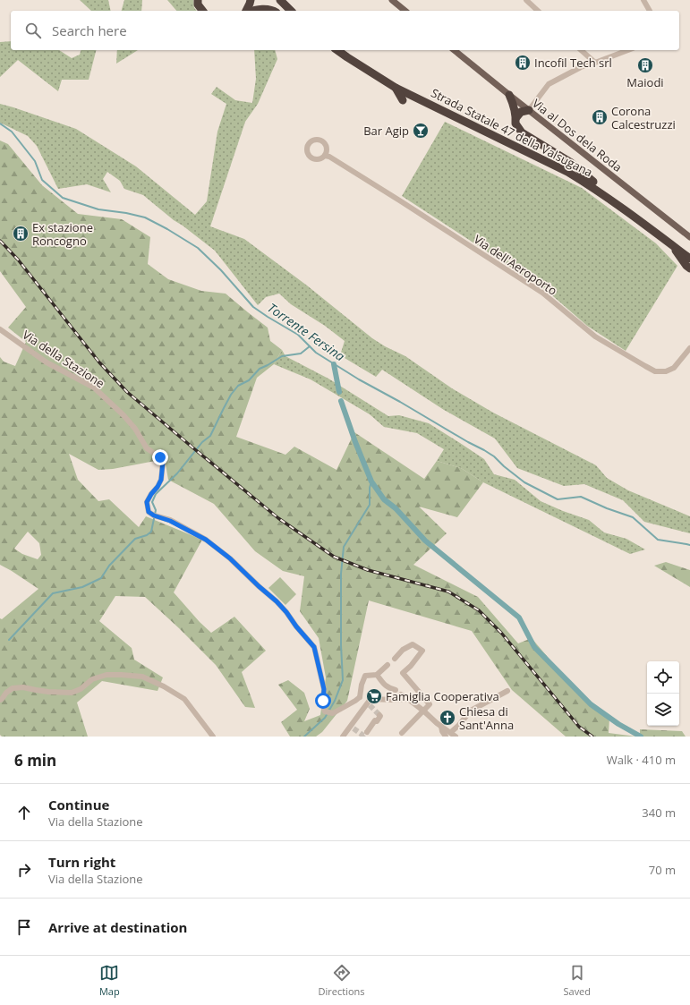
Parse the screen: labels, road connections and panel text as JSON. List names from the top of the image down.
{
  "streets": {
    "highway": ["Strada Statale 47 della Valsugana"],
    "main road": ["Via al Dos dela Roda"],
    "street": ["Via dell'Aeroporto", "Via della Stazione"]
  },
  "water": ["Torrente Fersina"],
  "places": {
    "building": [
      "Incofil Tech srl",
      "Maiodi",
      "Corona Calcestruzzi",
      "Ex stazione Roncogno"
    ],
    "bar": ["Bar Agip"],
    "supermarket": ["Famiglia Cooperativa"],
    "church": ["Chiesa di Sant'Anna"]
  },
  "page": {
    "search": "Search here",
    "heading": ["6 min", "Walk · 410 m"],
    "list": [
      ["Continue", "Via della Stazione", "340 m"],
      ["Turn right", "Via della Stazione", "70 m"],
      "Arrive at destination"
    ],
    "nav": ["Map", "Directions", "Saved"]
  }
}
